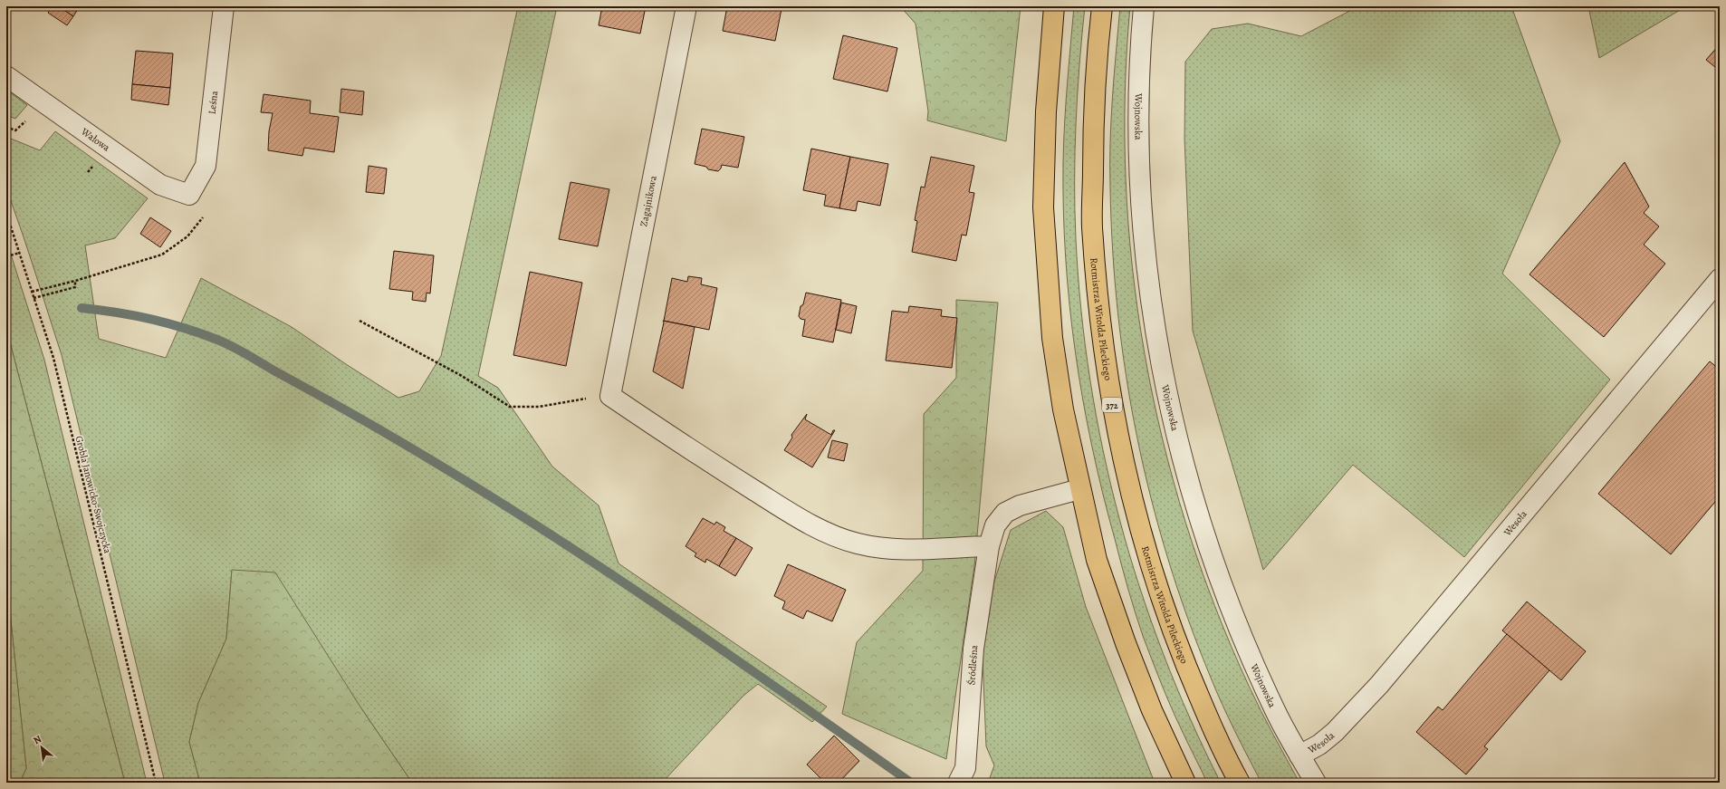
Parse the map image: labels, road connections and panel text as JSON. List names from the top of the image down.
{
  "streets": {
    "main road": ["Rotmistrza Witolda Pileckiego", "372"],
    "street": [
      "Leśna",
      "Wojnowska",
      "Wałowa",
      "Zagajnikowa",
      "Wesoła",
      "Śródleśna"
    ],
    "path": ["Grobla Janowicko-Swojczycka"]
  },
  "crossings": [
    ["Leśna", "Wałowa"],
    ["Wojnowska", "Wesoła"]
  ],
  "north": "top left"
}
